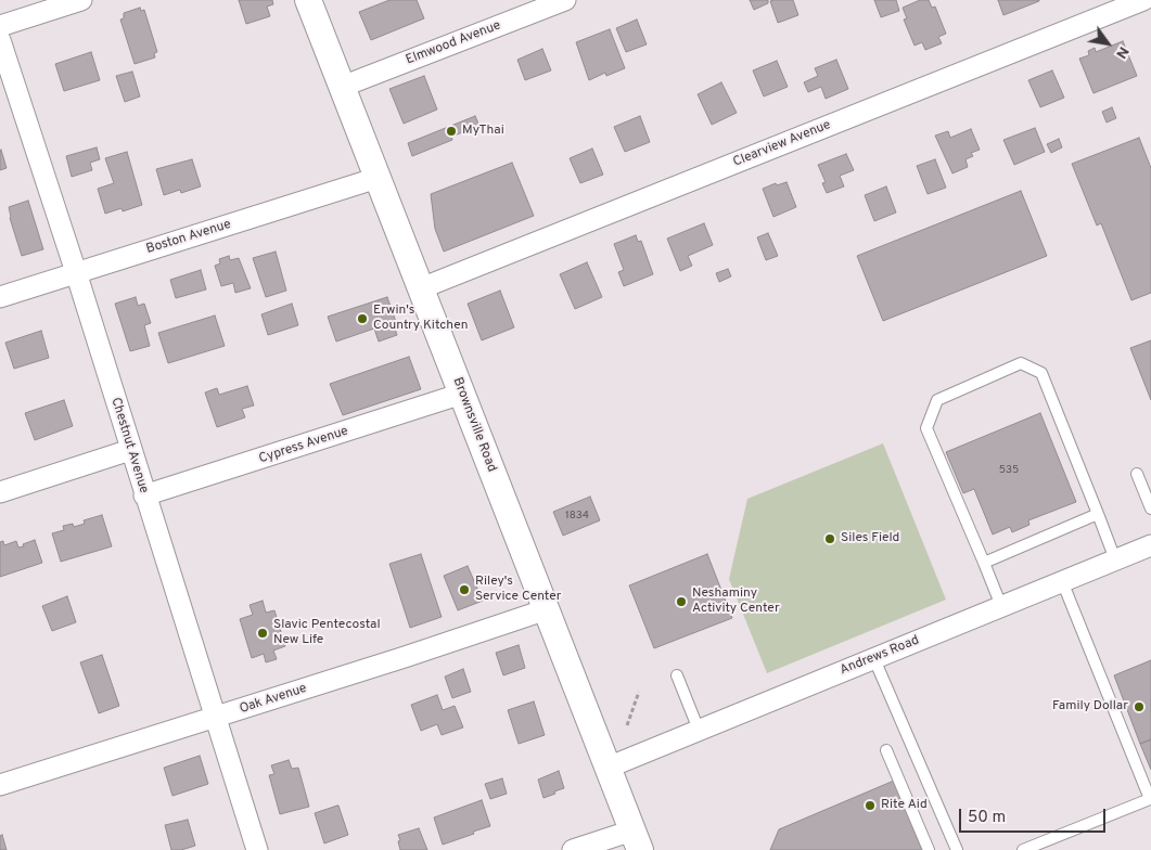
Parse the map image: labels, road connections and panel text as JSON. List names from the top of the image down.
{
  "streets": {
    "street": [
      "Elmwood Avenue",
      "Clearview Avenue",
      "Boston Avenue",
      "Brownsville Road",
      "Chestnut Avenue",
      "Cypress Avenue",
      "Andrews Road",
      "Oak Avenue"
    ]
  },
  "crossings": [
    ["Elmwood Avenue", "Brownsville Road"],
    ["Clearview Avenue", "Brownsville Road"],
    ["Boston Avenue", "Brownsville Road"],
    ["Boston Avenue", "Chestnut Avenue"],
    ["Brownsville Road", "Cypress Avenue"],
    ["Brownsville Road", "Andrews Road"],
    ["Brownsville Road", "Oak Avenue"],
    ["Chestnut Avenue", "Cypress Avenue"],
    ["Chestnut Avenue", "Oak Avenue"]
  ],
  "places": [
    "MyThai",
    "Erwin's Country Kitchen",
    "Siles Field",
    "Riley's Service Center",
    "Neshaminy Activity Center",
    "Slavic Pentecostal New Life",
    "Family Dollar",
    "Rite Aid"
  ],
  "house_numbers": ["535", "1834"],
  "scale_bar": "50 m",
  "north": "bottom right"
}
